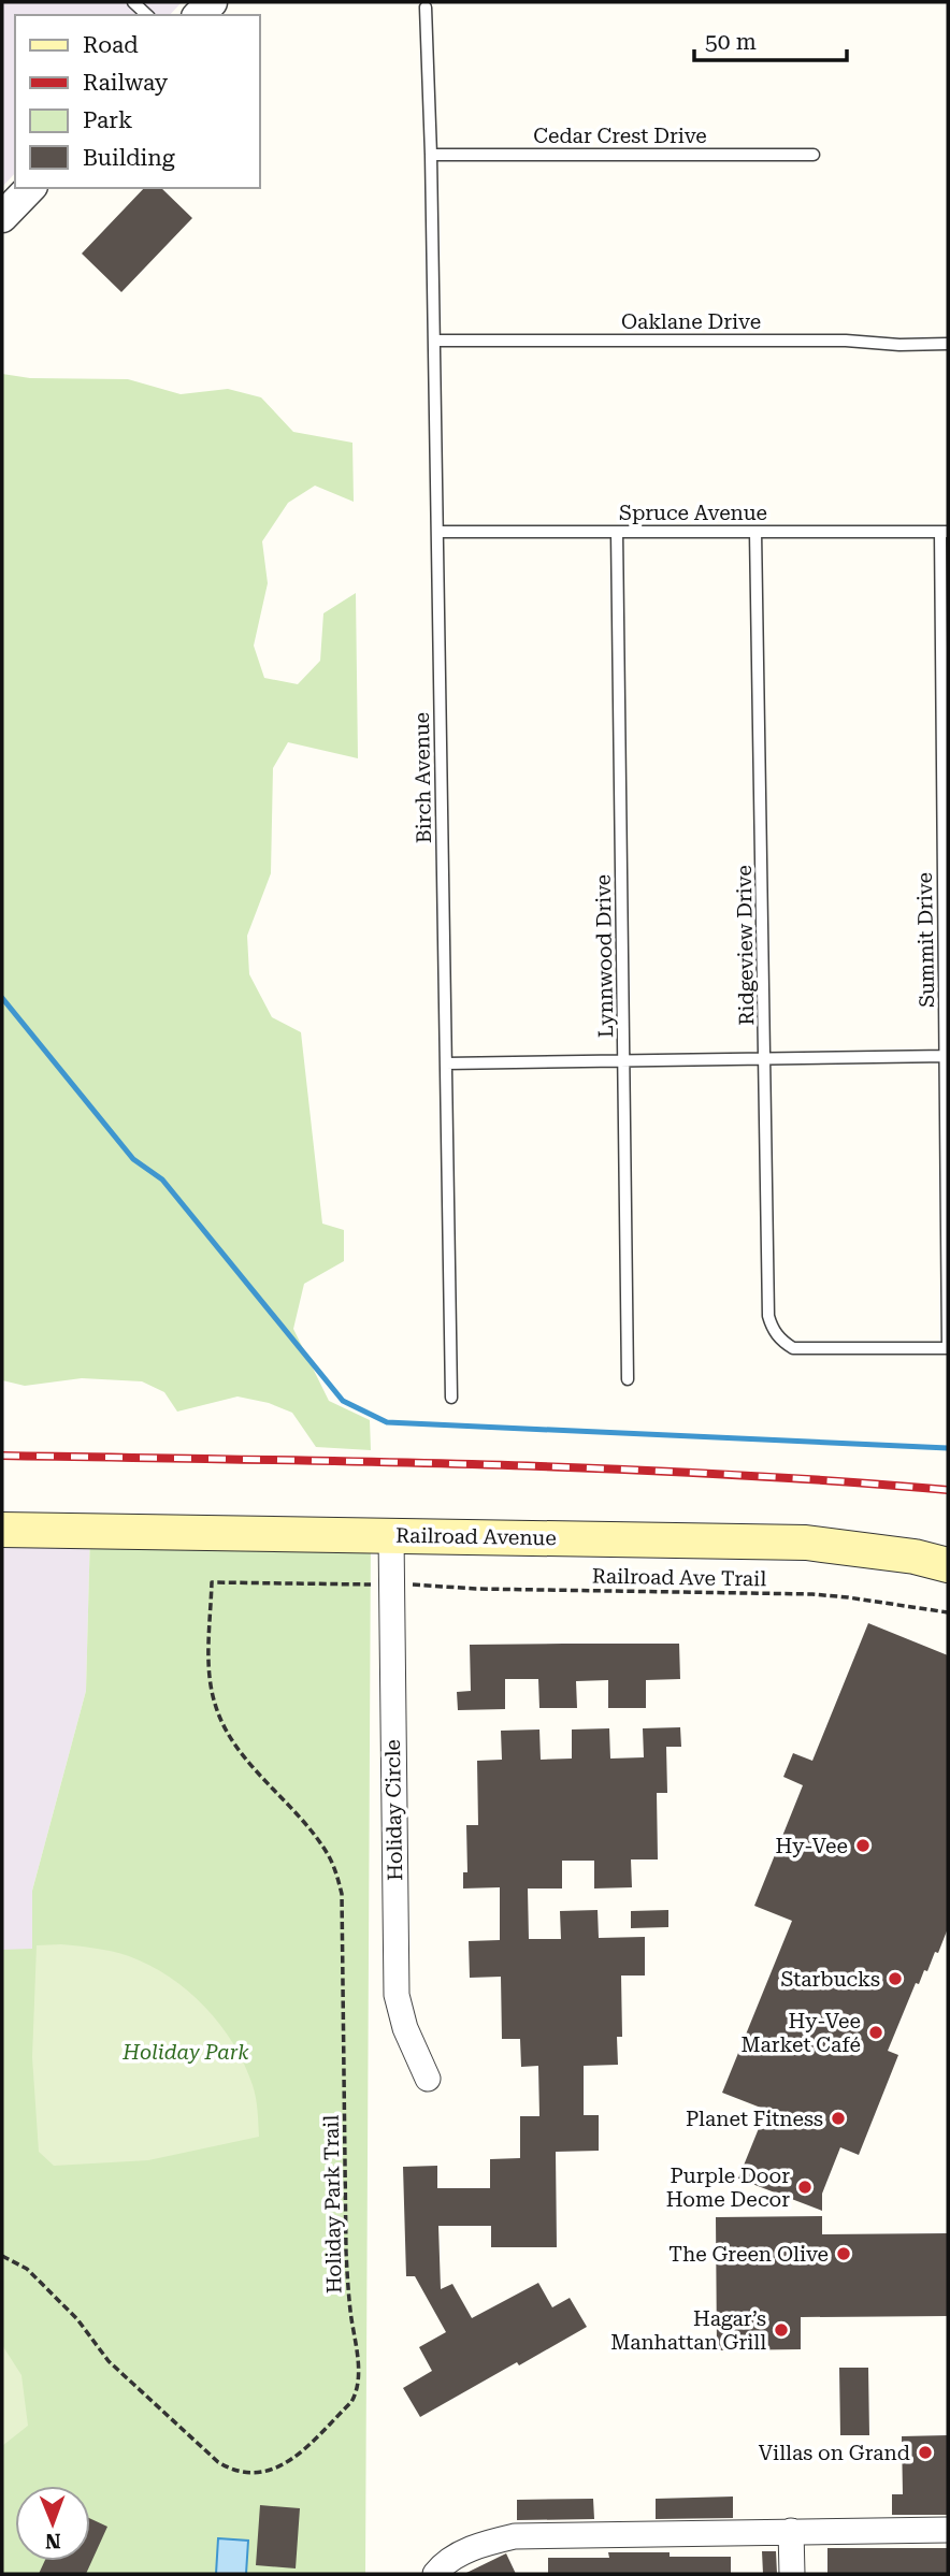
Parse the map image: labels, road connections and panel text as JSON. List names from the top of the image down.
{
  "streets": {
    "main road": ["Railroad Avenue"],
    "street": ["Holiday Circle"],
    "lane": [
      "Cedar Crest Drive",
      "Oaklane Drive",
      "Spruce Avenue",
      "Birch Avenue",
      "Summit Drive",
      "Ridgeview Drive",
      "Lynnwood Drive"
    ],
    "path": ["Railroad Ave Trail", "Holiday Park Trail"]
  },
  "crossings": [
    ["Cedar Crest Drive", "Birch Avenue"],
    ["Oaklane Drive", "Birch Avenue"],
    ["Spruce Avenue", "Birch Avenue"],
    ["Spruce Avenue", "Summit Drive"],
    ["Spruce Avenue", "Ridgeview Drive"],
    ["Spruce Avenue", "Lynnwood Drive"],
    ["Summit Drive", "Ridgeview Drive"],
    ["Railroad Avenue", "Holiday Circle"]
  ],
  "parks": ["Holiday Park"],
  "places": [
    "Hy-Vee",
    "Starbucks",
    "Hy-Vee Market Café",
    "Planet Fitness",
    "Purple Door Home Decor",
    "The Green Olive",
    "Hagar’s Manhattan Grill",
    "Villas on Grand"
  ],
  "legend": [
    "Road",
    "Railway",
    "Park",
    "Building"
  ],
  "scale_bar": "50 m",
  "north": "bottom"
}
